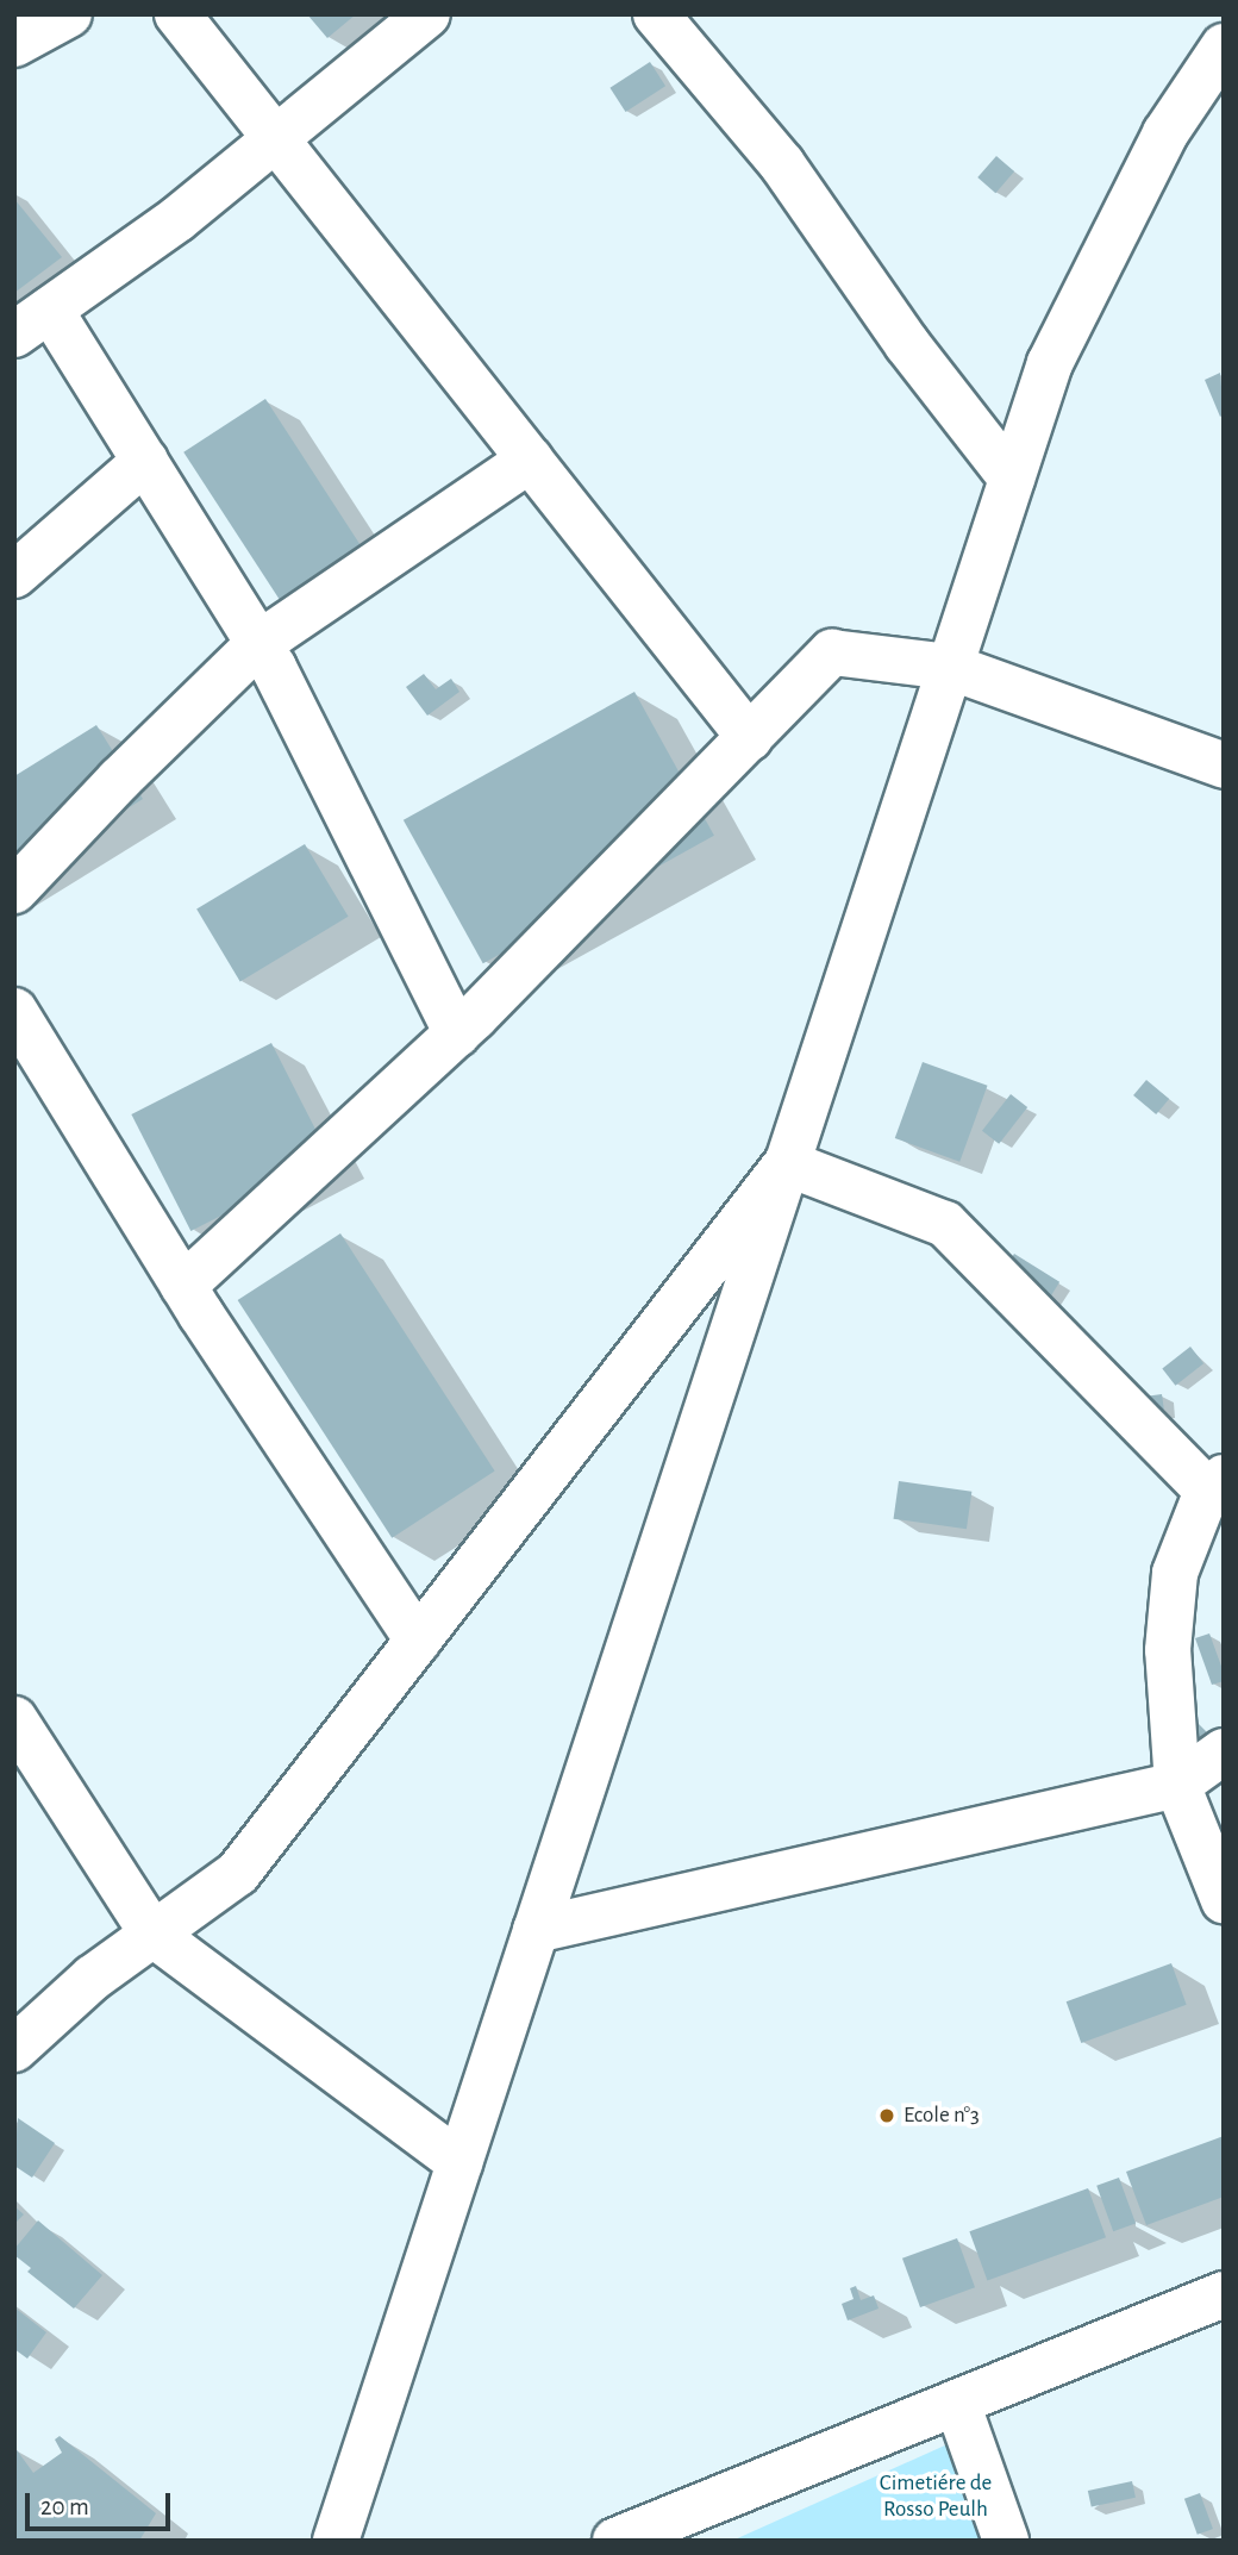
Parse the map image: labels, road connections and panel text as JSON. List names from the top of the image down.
{
  "parks": ["Cimetiére de Rosso Peulh"],
  "places": ["Ecole n°3"],
  "scale_bar": "20 m"
}
